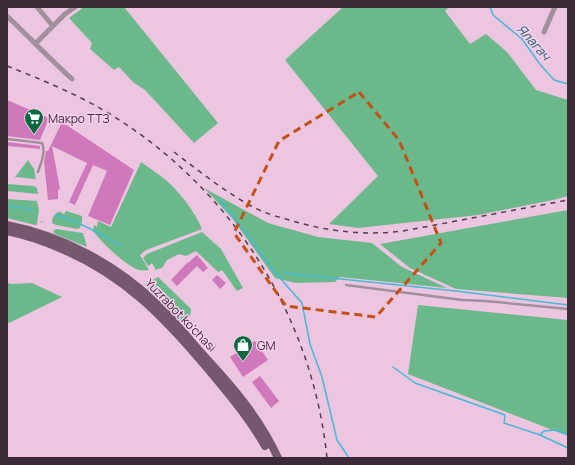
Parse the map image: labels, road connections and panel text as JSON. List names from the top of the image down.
{
  "streets": {
    "main road": ["Yuzrabot ko'chasi"]
  },
  "water": ["Ялагач"],
  "places": {
    "supermarket": ["Макро ТТЗ"],
    "shop": ["GM"]
  }
}
